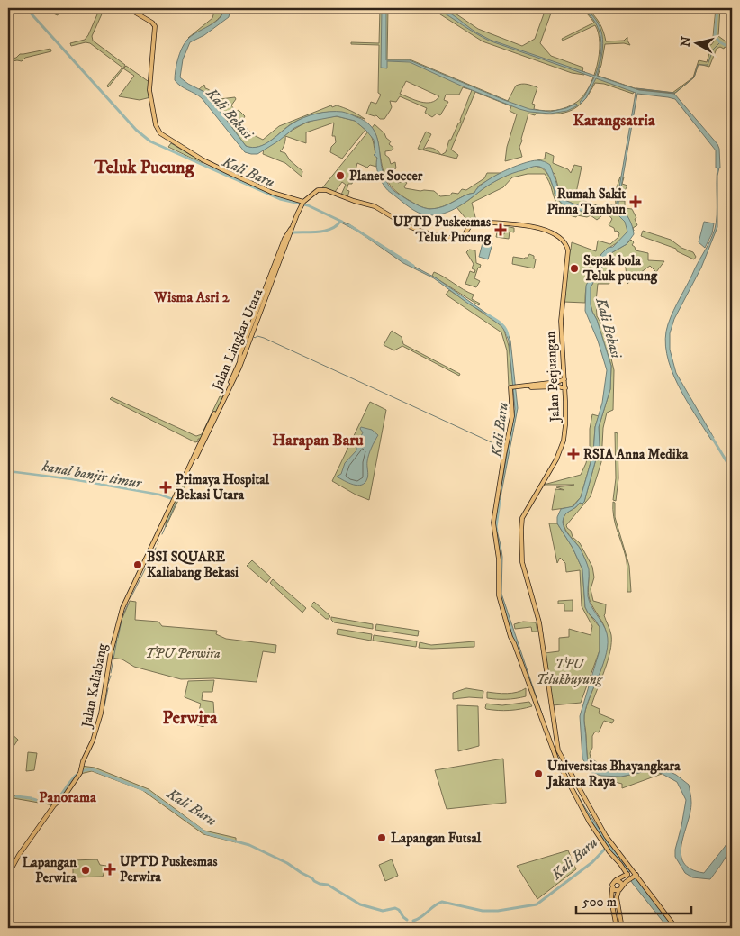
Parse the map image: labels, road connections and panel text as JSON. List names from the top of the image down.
{
  "streets": {
    "main road": ["Jalan Lingkar Utara", "Jalan Perjuangan", "Jalan Kaliabang"]
  },
  "crossings": [
    ["Jalan Lingkar Utara", "Jalan Perjuangan"],
    ["Jalan Lingkar Utara", "Jalan Kaliabang"]
  ],
  "districts": [
    "Karangsatria",
    "Teluk Pucung",
    "Wisma Asri 2",
    "Harapan Baru",
    "Perwira",
    "Panorama"
  ],
  "water": ["Kali Bekasi", "Kali Baru", "kanal banjir timur"],
  "parks": ["TPU Perwira", "TPU Telukbuyung"],
  "places": {
    "other": [
      "Planet Soccer",
      "Sepak bola Teluk pucung",
      "BSI SQUARE Kaliabang Bekasi",
      "Universitas Bhayangkara Jakarta Raya",
      "Lapangan Futsal",
      "Lapangan Perwira"
    ],
    "health": [
      "Rumah Sakit Pinna Tambun",
      "UPTD Puskesmas Teluk Pucung",
      "RSIA Anna Medika",
      "Primaya Hospital Bekasi Utara",
      "UPTD Puskesmas Perwira"
    ]
  },
  "scale_bar": "500 m",
  "north": "left"
}
